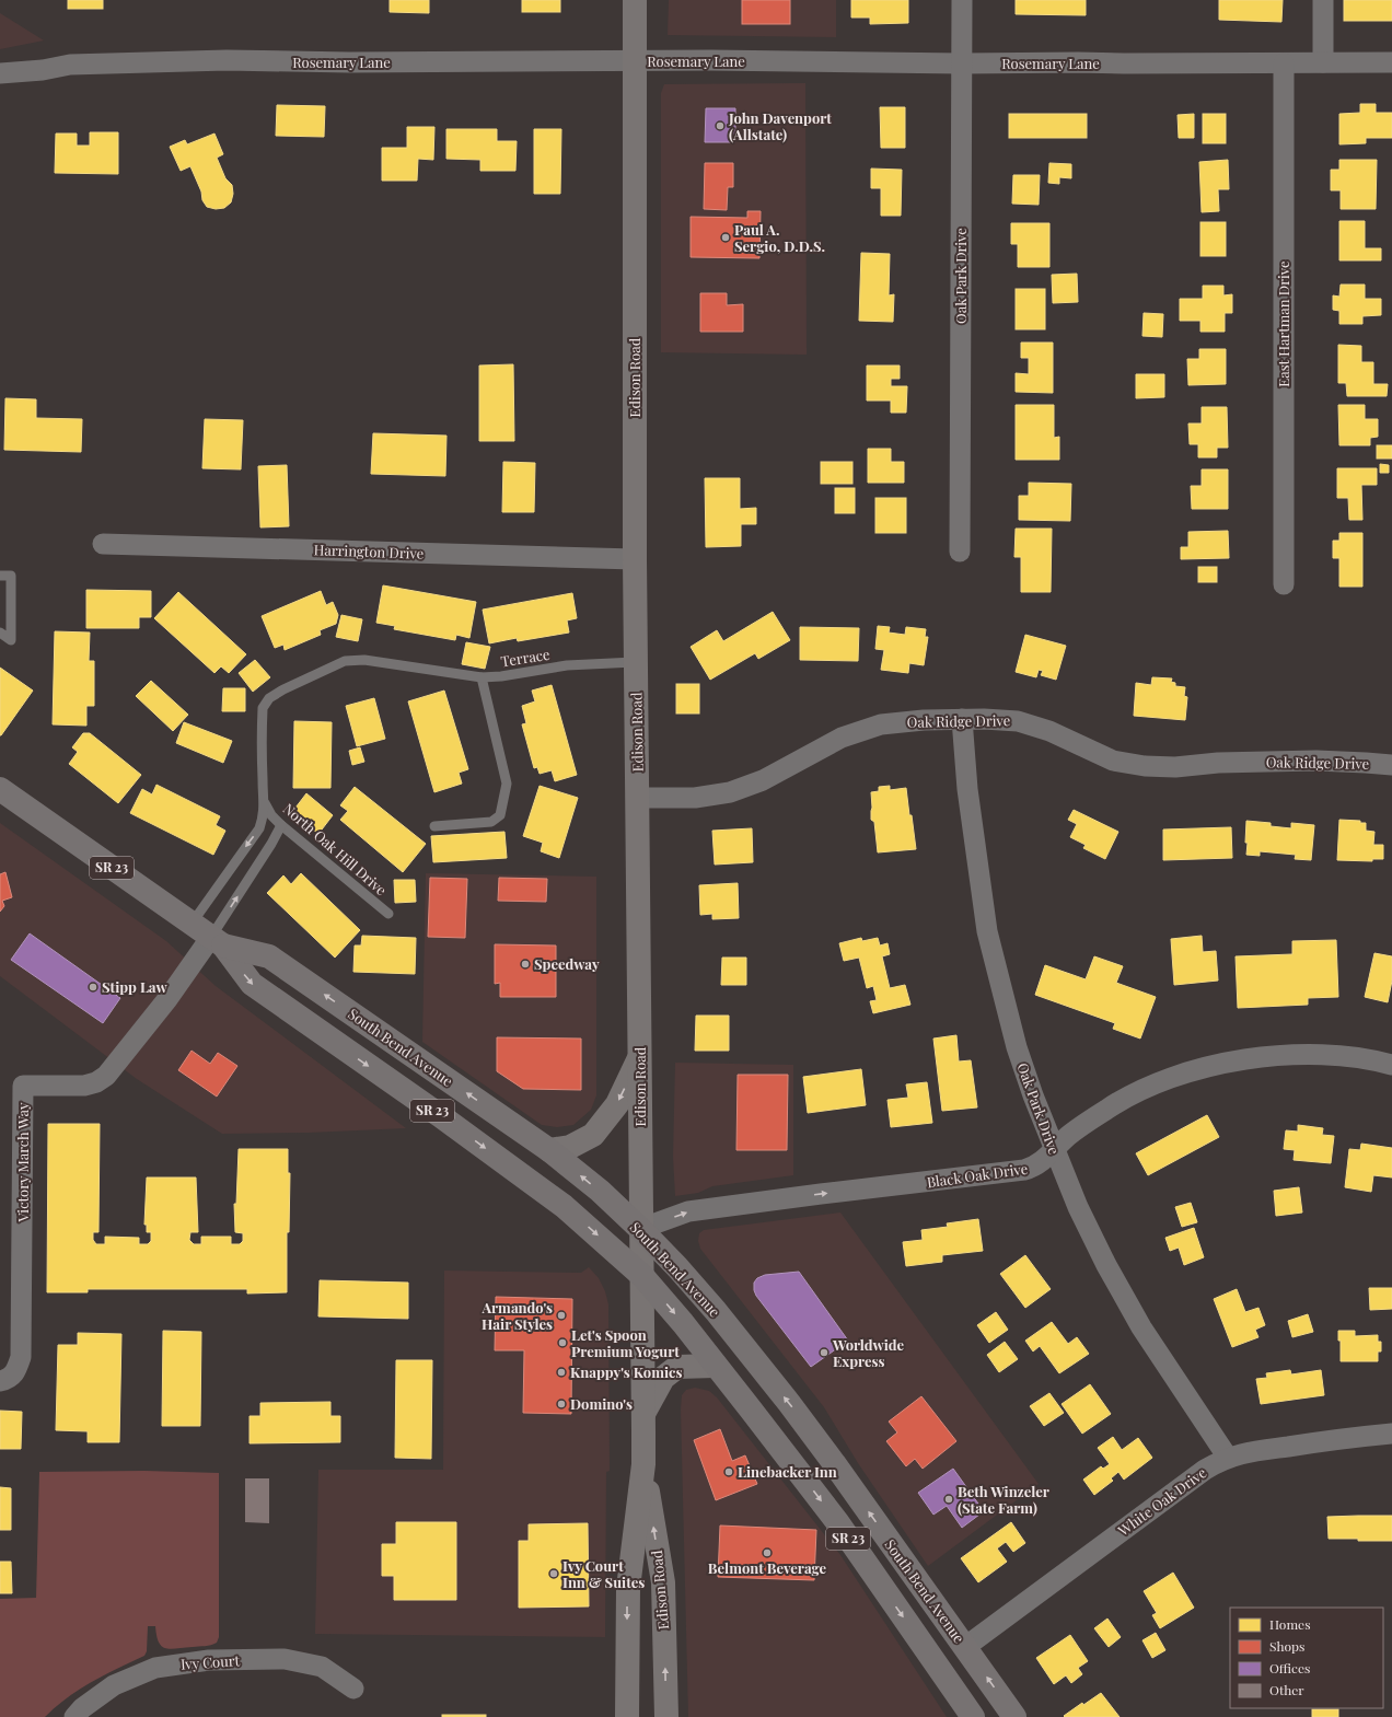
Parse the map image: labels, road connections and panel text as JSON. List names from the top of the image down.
{
  "streets": {
    "main road": ["Edison Road", "SR 23", "South Bend Avenue"],
    "street": [
      "Rosemary Lane",
      "Oak Park Drive",
      "East Hartman Drive",
      "Harrington Drive",
      "Oak Ridge Drive",
      "Victory March Way",
      "Black Oak Drive",
      "White Oak Drive",
      "Ivy Court"
    ],
    "lane": ["Terrace", "North Oak Hill Drive"]
  },
  "crossings": [
    ["Rosemary Lane", "Oak Park Drive"],
    ["Rosemary Lane", "East Hartman Drive"],
    ["Rosemary Lane", "Edison Road"],
    ["Oak Park Drive", "Oak Ridge Drive"],
    ["Oak Park Drive", "Black Oak Drive"],
    ["Oak Park Drive", "White Oak Drive"],
    ["Edison Road", "Harrington Drive"],
    ["Edison Road", "Terrace"],
    ["Edison Road", "Oak Ridge Drive"],
    ["Edison Road", "South Bend Avenue"],
    ["Edison Road", "Black Oak Drive"],
    ["Terrace", "North Oak Hill Drive"],
    ["South Bend Avenue", "Victory March Way"],
    ["South Bend Avenue", "Black Oak Drive"],
    ["South Bend Avenue", "White Oak Drive"]
  ],
  "one_way": ["Black Oak Drive"],
  "places": [
    "John Davenport (Allstate)",
    "Paul A. Sergio, D.D.S.",
    "Speedway",
    "Stipp Law",
    "Armando's Hair Styles",
    "Let's Spoon Premium Yogurt",
    "Worldwide Express",
    "Knappy's Komics",
    "Domino's",
    "Linebacker Inn",
    "Beth Winzeler (State Farm)",
    "Belmont Beverage",
    "Ivy Court Inn & Suites"
  ],
  "legend": [
    "Homes",
    "Shops",
    "Offices",
    "Other"
  ]
}
